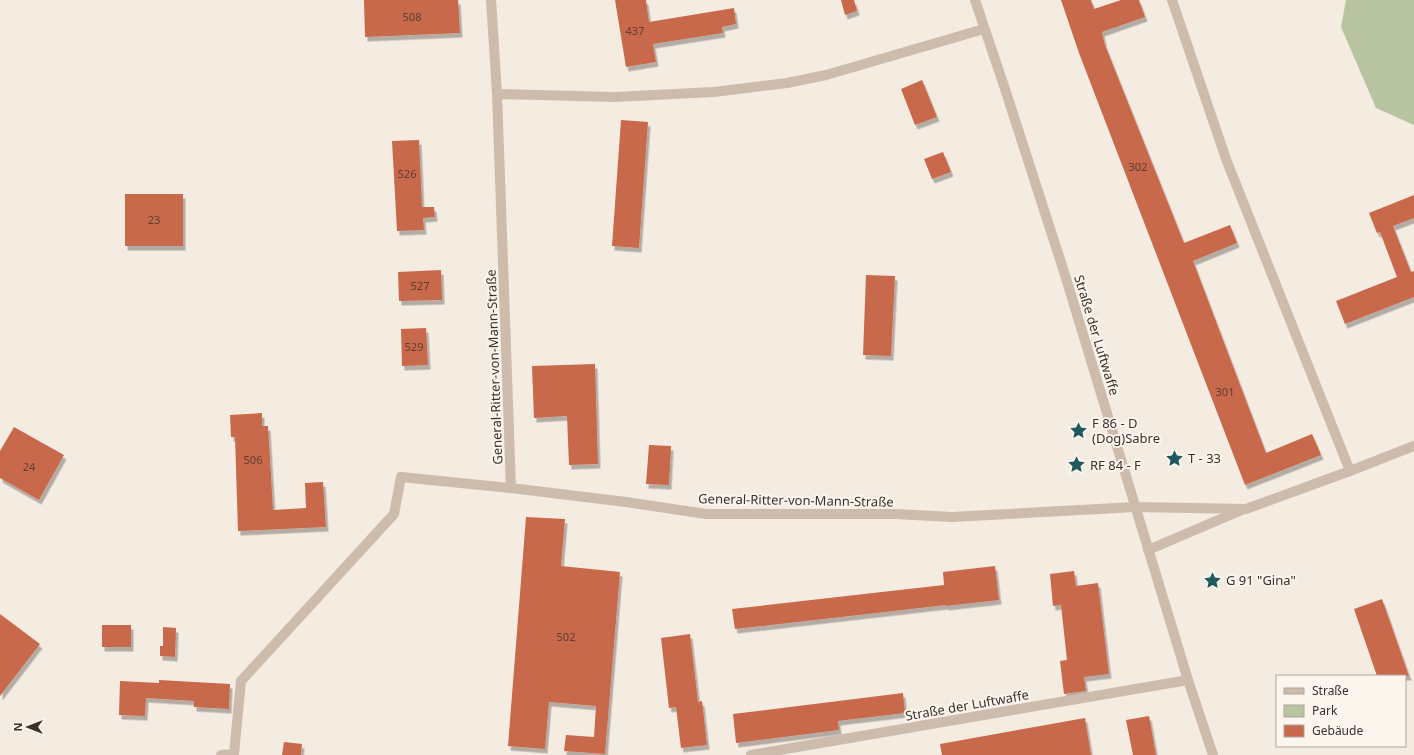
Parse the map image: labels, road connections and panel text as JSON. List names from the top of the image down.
{
  "streets": {
    "street": ["Straße der Luftwaffe", "General-Ritter-von-Mann-Straße"]
  },
  "crossings": [
    ["Straße der Luftwaffe", "General-Ritter-von-Mann-Straße"]
  ],
  "places": {
    "place": [
      "F 86 - D (Dog)Sabre",
      "T - 33",
      "RF 84 - F",
      "G 91 \"Gina\""
    ]
  },
  "house_numbers": [
    "508",
    "437",
    "302",
    "526",
    "23",
    "527",
    "529",
    "301",
    "506",
    "24",
    "502"
  ],
  "legend": ["Straße", "Park", "Gebäude"],
  "north": "left"
}
